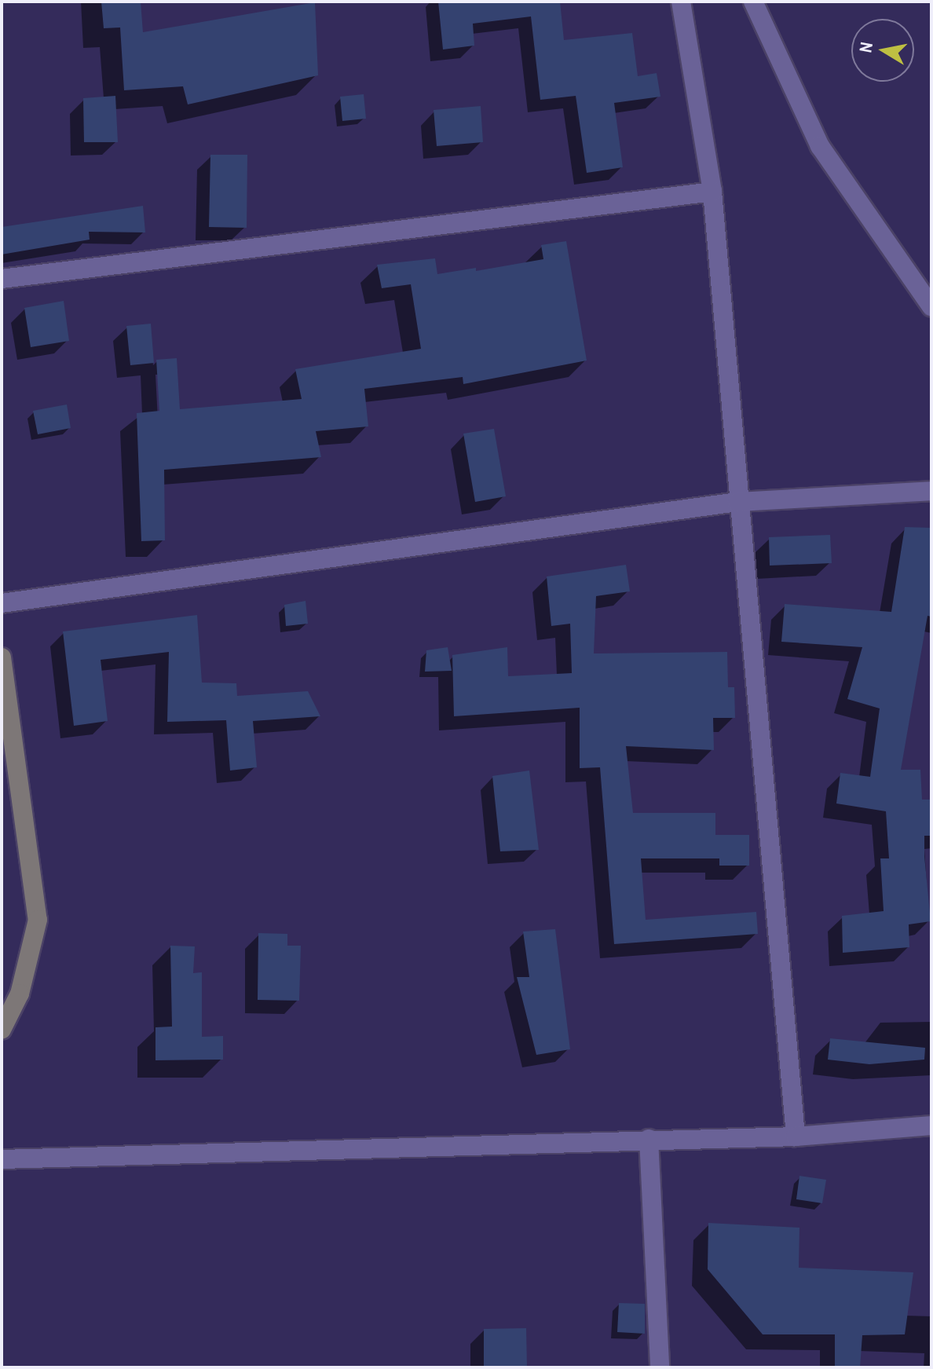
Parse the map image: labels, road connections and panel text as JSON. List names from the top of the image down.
{
  "north": "left"
}
